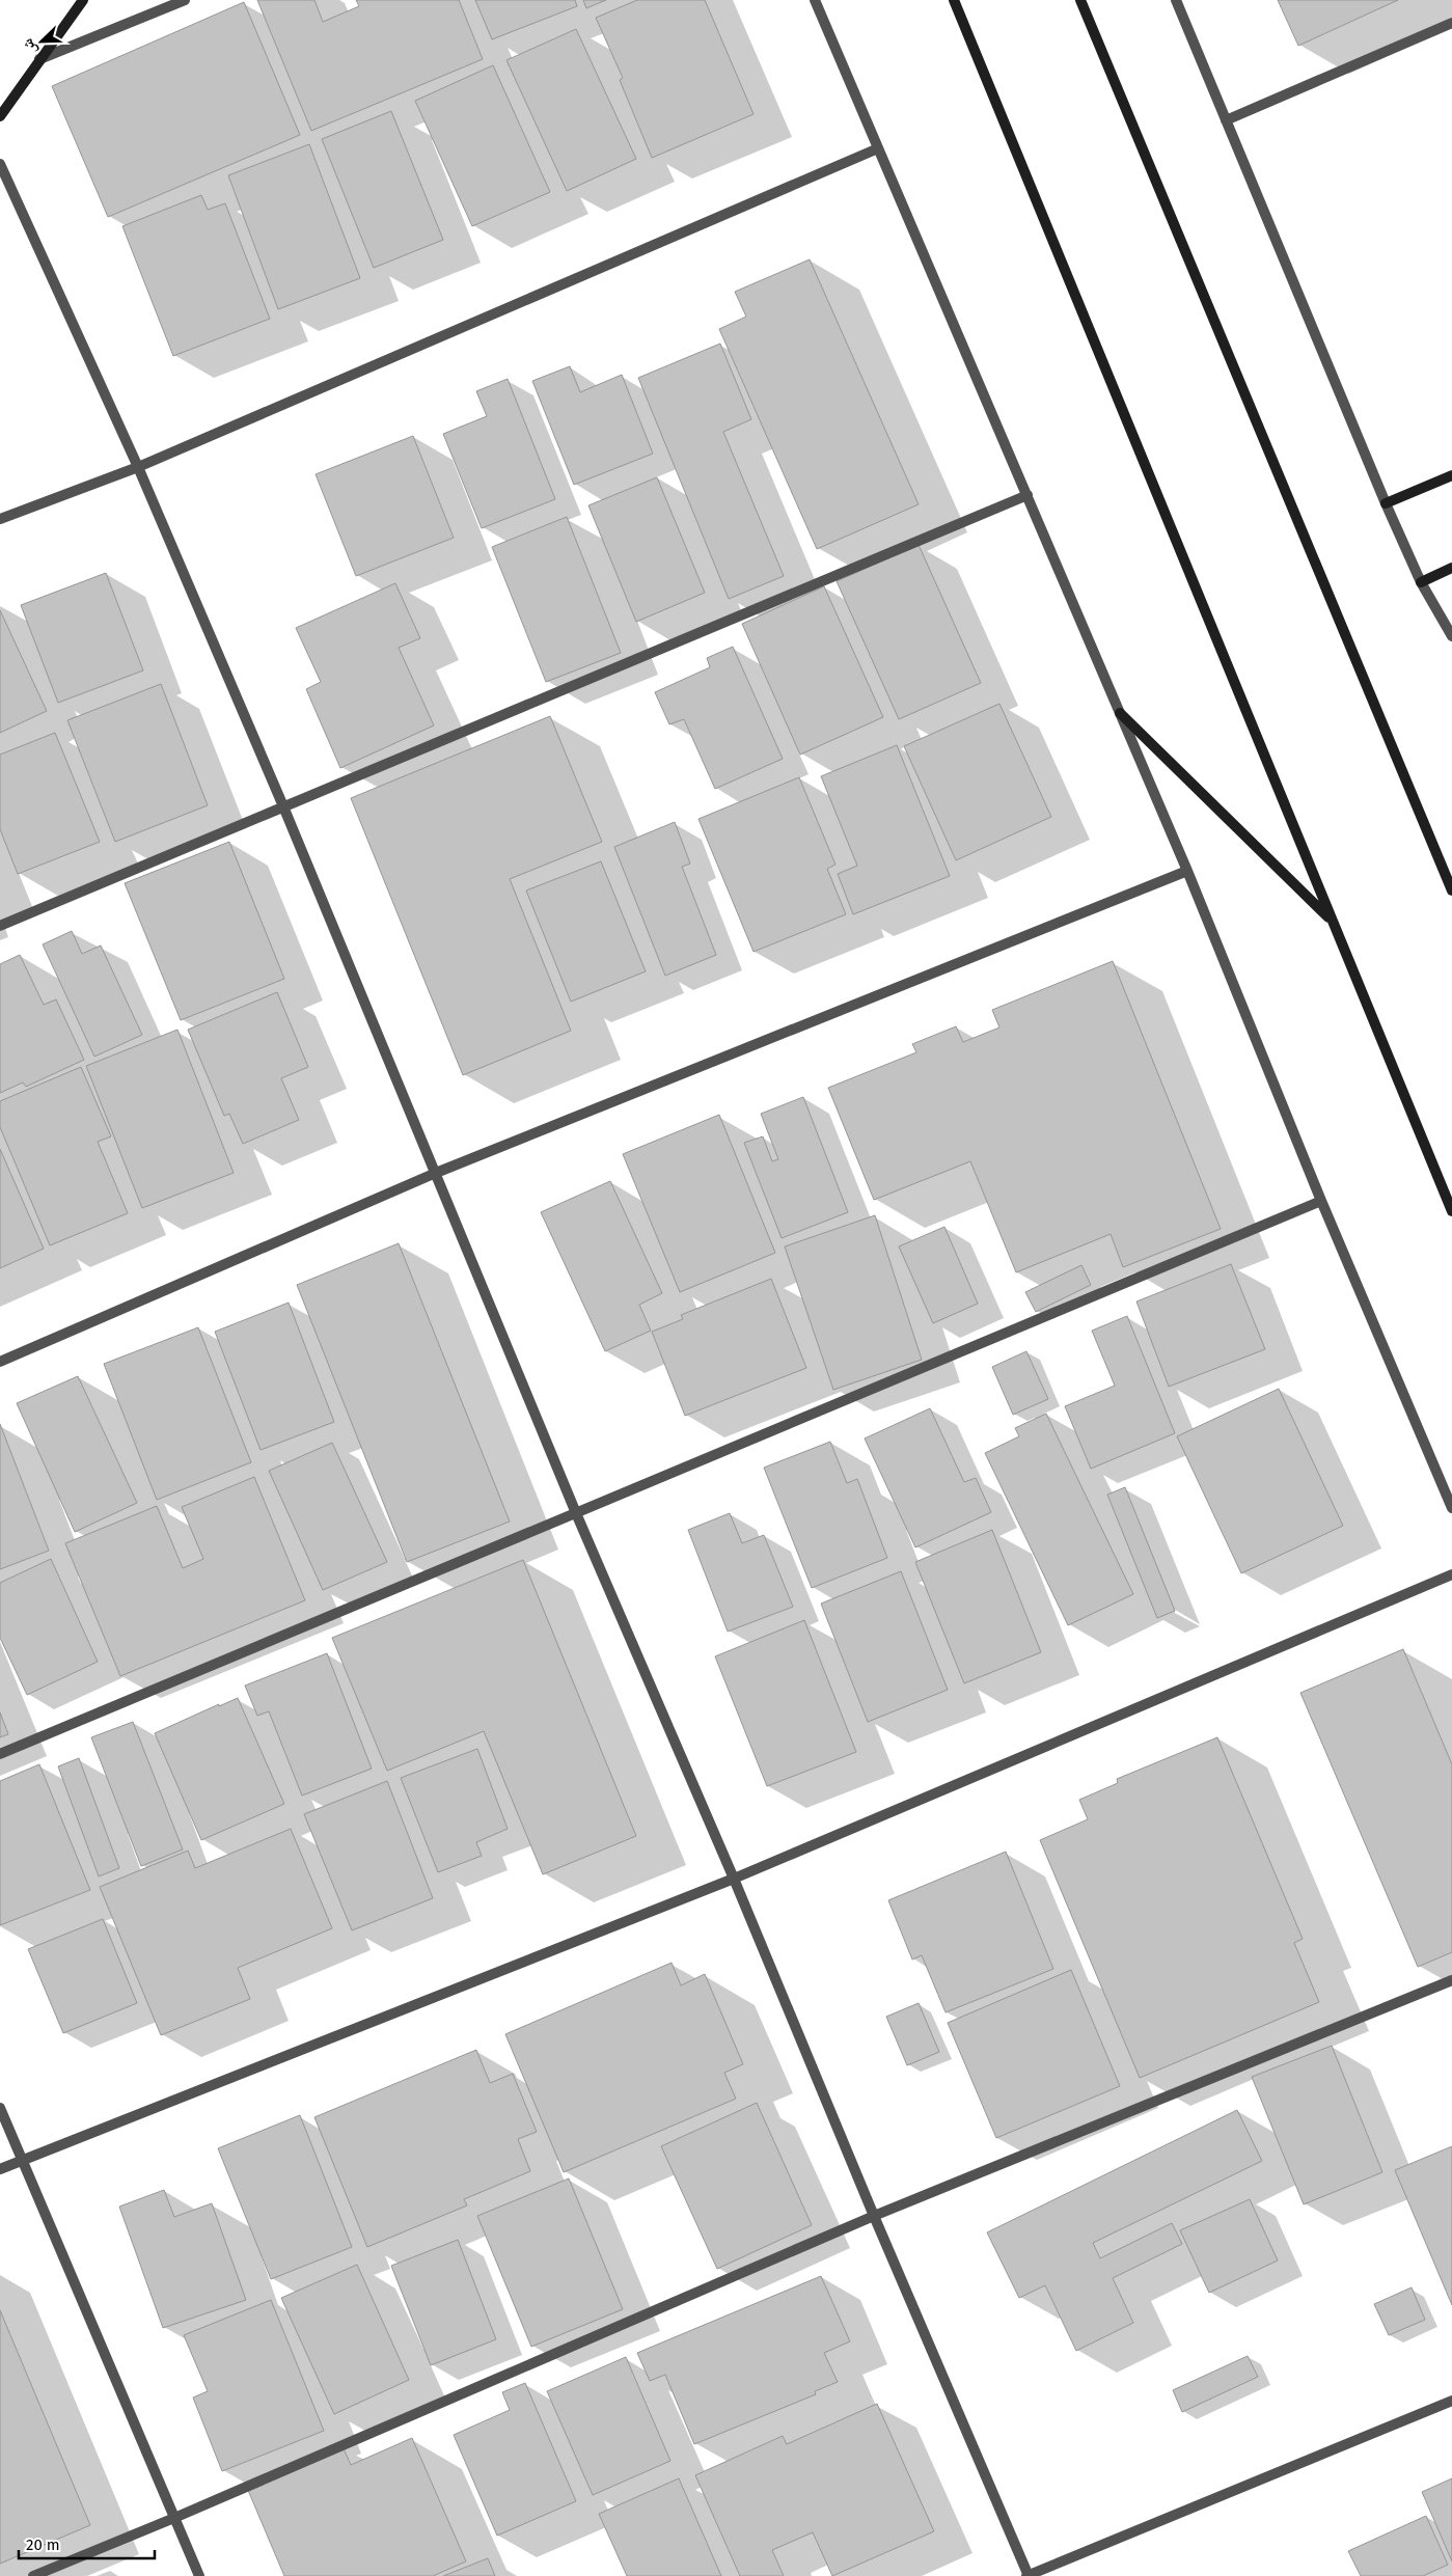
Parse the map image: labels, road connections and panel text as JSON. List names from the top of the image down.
{
  "scale_bar": "20 m",
  "north": "bottom left"
}
